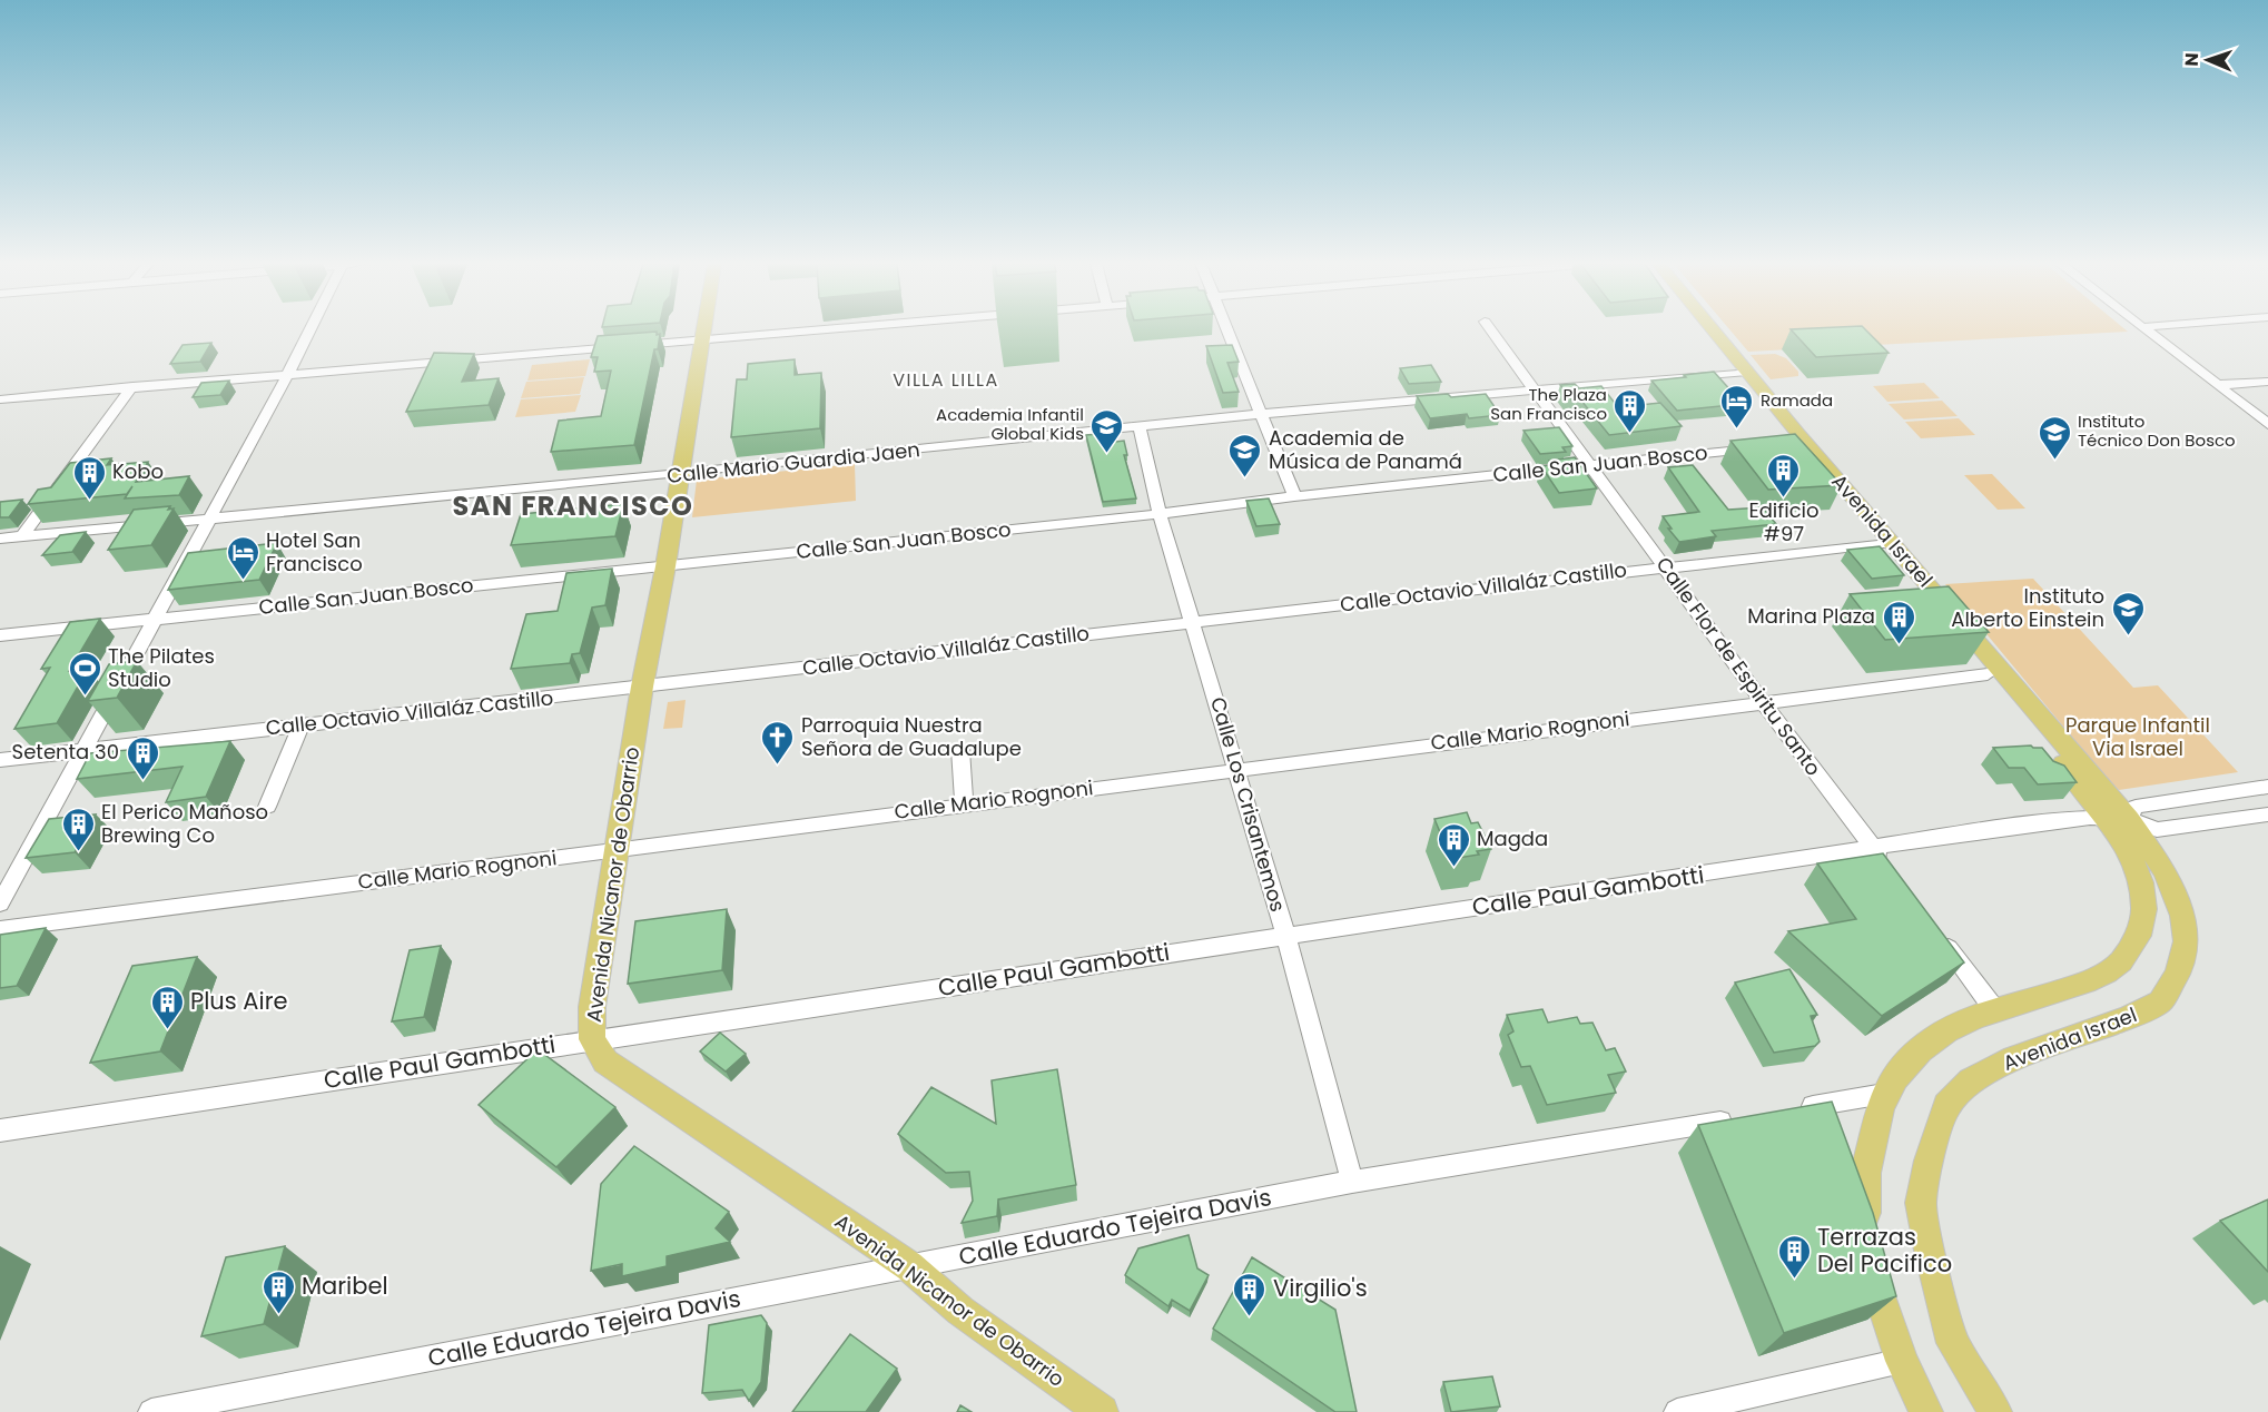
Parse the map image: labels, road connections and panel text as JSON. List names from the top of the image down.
{
  "streets": {
    "main road": ["Avenida Israel", "Avenida Nicanor de Obarrio"],
    "street": [
      "Calle Mario Guardia Jaen",
      "Calle San Juan Bosco",
      "Calle Octavio Villaláz Castillo",
      "Calle Flor de Espiritu Santo",
      "Calle Mario Rognoni",
      "Calle Los Crisantemos",
      "Calle Paul Gambotti",
      "Calle Eduardo Tejeira Davis"
    ]
  },
  "crossings": [
    ["Calle Mario Guardia Jaen", "Avenida Israel"],
    ["Calle Mario Guardia Jaen", "Calle Flor de Espiritu Santo"],
    ["Calle Mario Guardia Jaen", "Calle Los Crisantemos"],
    ["Calle Mario Guardia Jaen", "Avenida Nicanor de Obarrio"],
    ["Calle San Juan Bosco", "Calle Flor de Espiritu Santo"],
    ["Calle San Juan Bosco", "Calle Los Crisantemos"],
    ["Calle San Juan Bosco", "Avenida Nicanor de Obarrio"],
    ["Avenida Israel", "Calle Octavio Villaláz Castillo"],
    ["Avenida Israel", "Calle Mario Rognoni"],
    ["Avenida Israel", "Calle Paul Gambotti"],
    ["Calle Octavio Villaláz Castillo", "Calle Flor de Espiritu Santo"],
    ["Calle Octavio Villaláz Castillo", "Calle Los Crisantemos"],
    ["Calle Octavio Villaláz Castillo", "Avenida Nicanor de Obarrio"],
    ["Calle Flor de Espiritu Santo", "Calle Mario Rognoni"],
    ["Calle Flor de Espiritu Santo", "Calle Paul Gambotti"],
    ["Calle Mario Rognoni", "Calle Los Crisantemos"],
    ["Calle Mario Rognoni", "Avenida Nicanor de Obarrio"],
    ["Calle Los Crisantemos", "Calle Paul Gambotti"],
    ["Calle Los Crisantemos", "Calle Eduardo Tejeira Davis"],
    ["Avenida Nicanor de Obarrio", "Calle Paul Gambotti"],
    ["Avenida Nicanor de Obarrio", "Calle Eduardo Tejeira Davis"]
  ],
  "districts": ["VILLA LILLA", "SAN FRANCISCO"],
  "parks": ["Parque Infantil Via Israel"],
  "places": {
    "hotel": ["Ramada", "Hotel San Francisco"],
    "building": [
      "The Plaza San Francisco",
      "Edificio #97",
      "Kobo",
      "Marina Plaza",
      "Setenta 30",
      "El Perico Mañoso Brewing Co",
      "Magda",
      "Plus Aire",
      "Terrazas Del Pacifico",
      "Maribel",
      "Virgilio's"
    ],
    "school or university": [
      "Academia Infantil Global Kids",
      "Instituto Técnico Don Bosco",
      "Academia de Música de Panamá",
      "Instituto Alberto Einstein"
    ],
    "sports": ["The Pilates Studio"],
    "church": ["Parroquia Nuestra Señora de Guadalupe"]
  },
  "north": "left"
}
